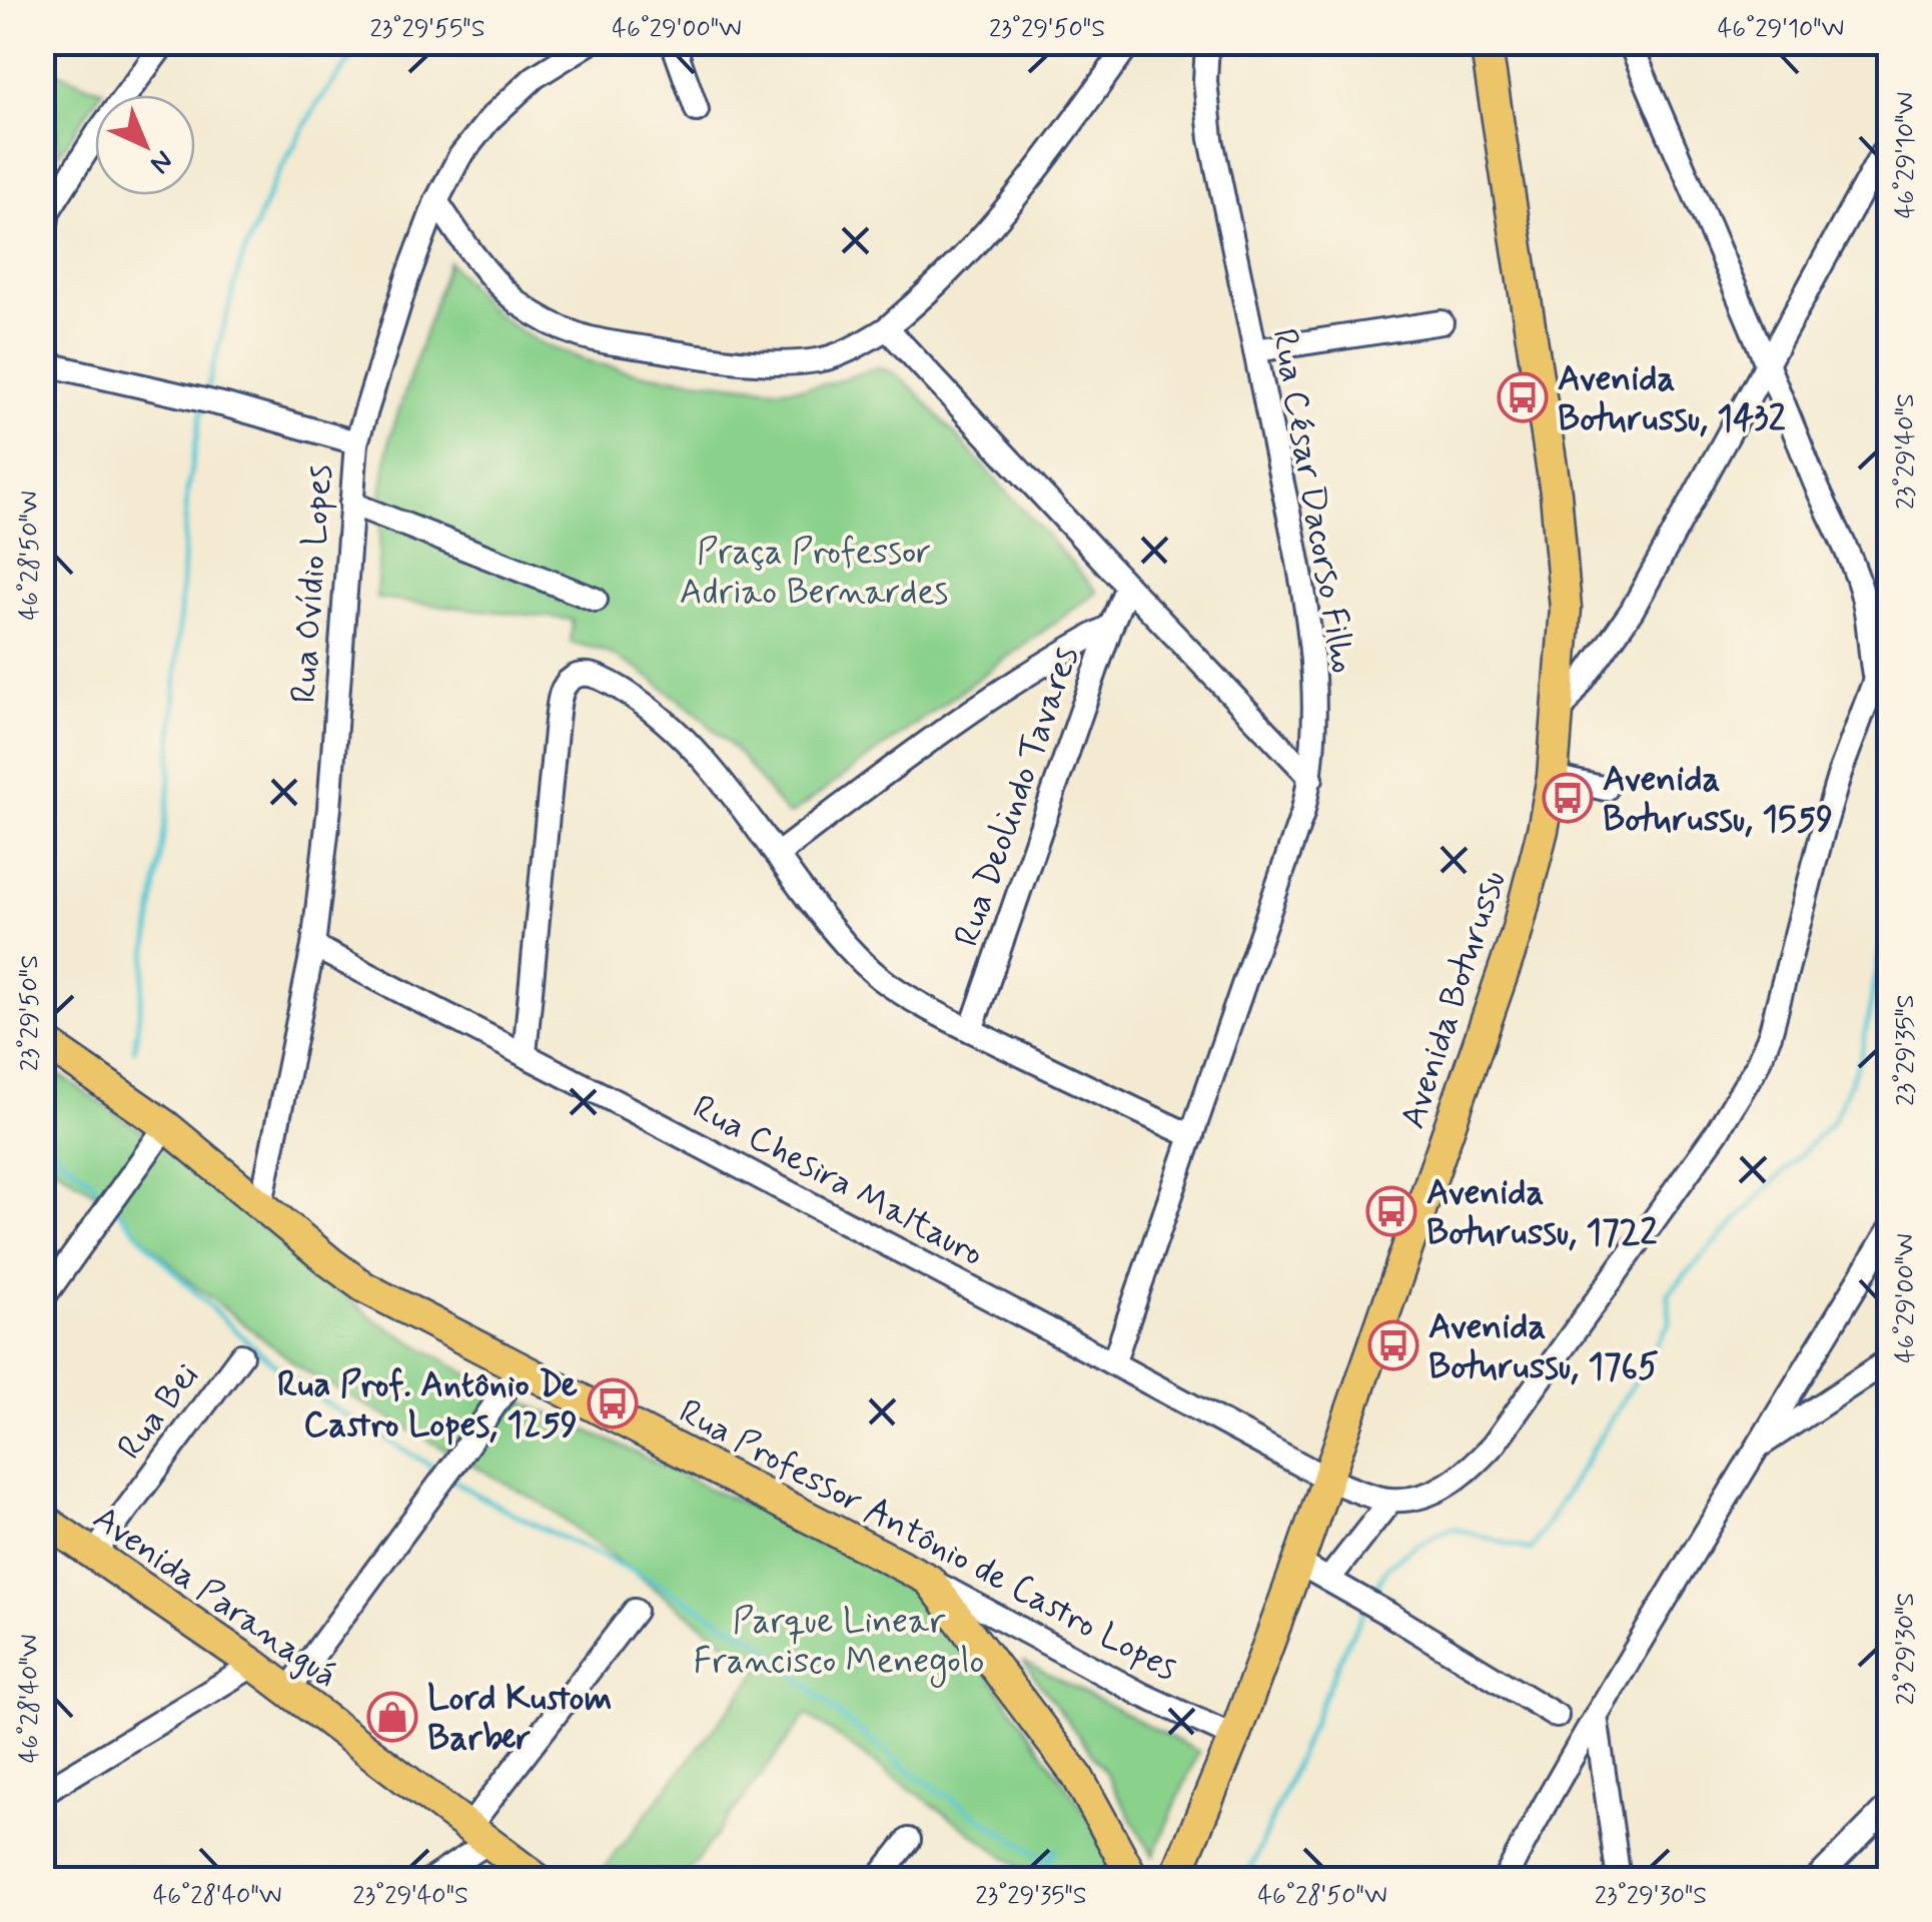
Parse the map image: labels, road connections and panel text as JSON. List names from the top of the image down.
{
  "streets": {
    "main road": ["Avenida Boturussu", "Rua Professor Antônio de Castro Lopes", "Avenida Paranaguá"],
    "street": [
      "Rua César Dacorso Filho",
      "Rua Ovídio Lopes",
      "Rua Deolindo Tavares",
      "Rua Chesira Maltauro",
      "Rua Bei"
    ]
  },
  "crossings": [
    ["Rua César Dacorso Filho", "Rua Chesira Maltauro"],
    ["Rua Ovídio Lopes", "Rua Chesira Maltauro"],
    ["Rua Ovídio Lopes", "Rua Professor Antônio de Castro Lopes"],
    ["Avenida Boturussu", "Rua Chesira Maltauro"],
    ["Avenida Boturussu", "Rua Professor Antônio de Castro Lopes"],
    ["Rua Bei", "Avenida Paranaguá"]
  ],
  "parks": ["Praça Professor Adriao Bernardes", "Parque Linear Francisco Menegolo"],
  "places": {
    "bus stop": [
      "Avenida Boturussu, 1432",
      "Avenida Boturussu, 1559",
      "Avenida Boturussu, 1722",
      "Avenida Boturussu, 1765",
      "Rua Prof. Antônio De Castro Lopes, 1259"
    ],
    "shop": ["Lord Kustom Barber"]
  },
  "north": "bottom right",
  "coordinates": [
    "23°29'55\"S",
    "46°29'00\"W",
    "23°29'50\"S",
    "46°29'10\"W",
    "23°29'40\"S",
    "46°28'50\"W",
    "23°29'35\"S",
    "23°29'30\"S",
    "46°28'40\"W"
  ]
}
